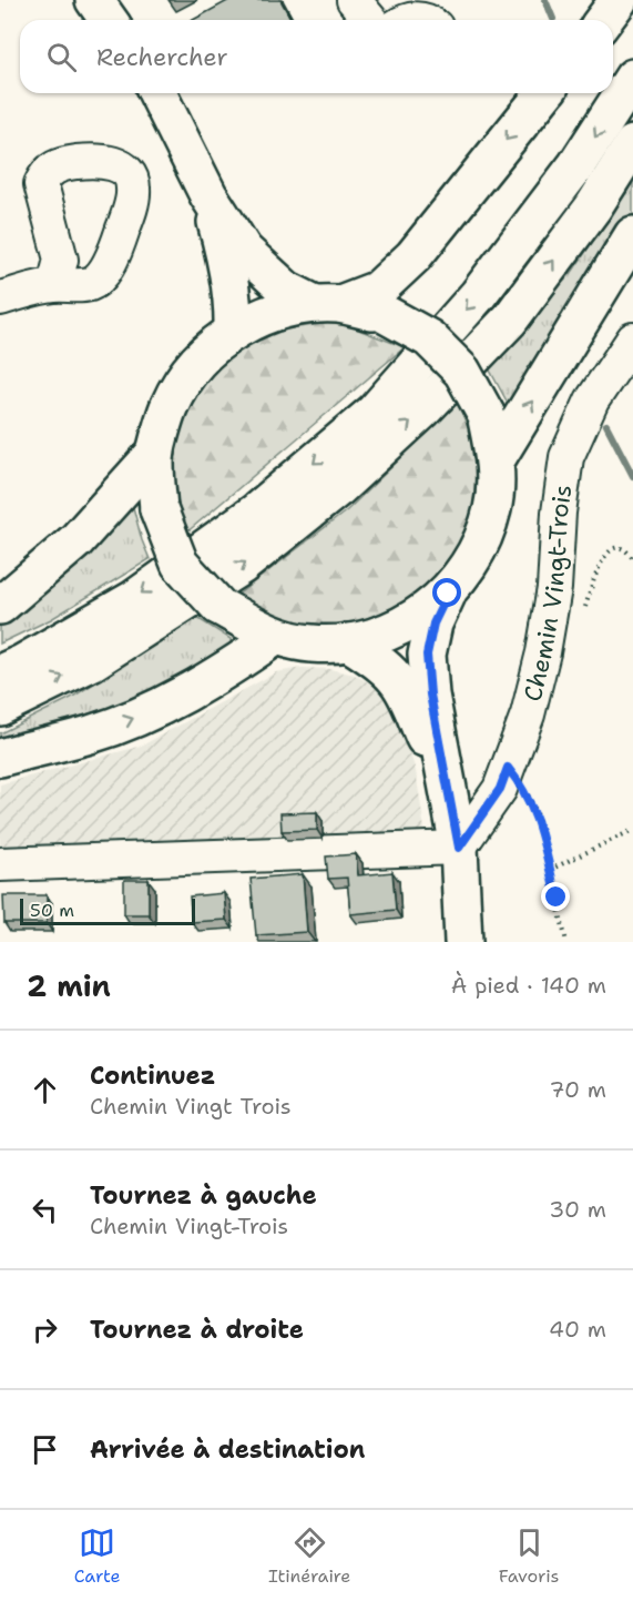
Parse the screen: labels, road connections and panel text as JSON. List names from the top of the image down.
{
  "streets": {
    "street": ["Chemin Vingt-Trois"]
  },
  "scale_bar": "50 m",
  "page": {
    "search": "Rechercher",
    "scale": "50 m",
    "heading": ["2 min", "À pied · 140 m"],
    "list": [
      ["Continuez", "Chemin Vingt Trois", "70 m"],
      ["Tournez à gauche", "Chemin Vingt-Trois", "30 m"],
      ["Tournez à droite", "40 m"],
      "Arrivée à destination"
    ],
    "nav": ["Carte", "Itinéraire", "Favoris"]
  }
}
